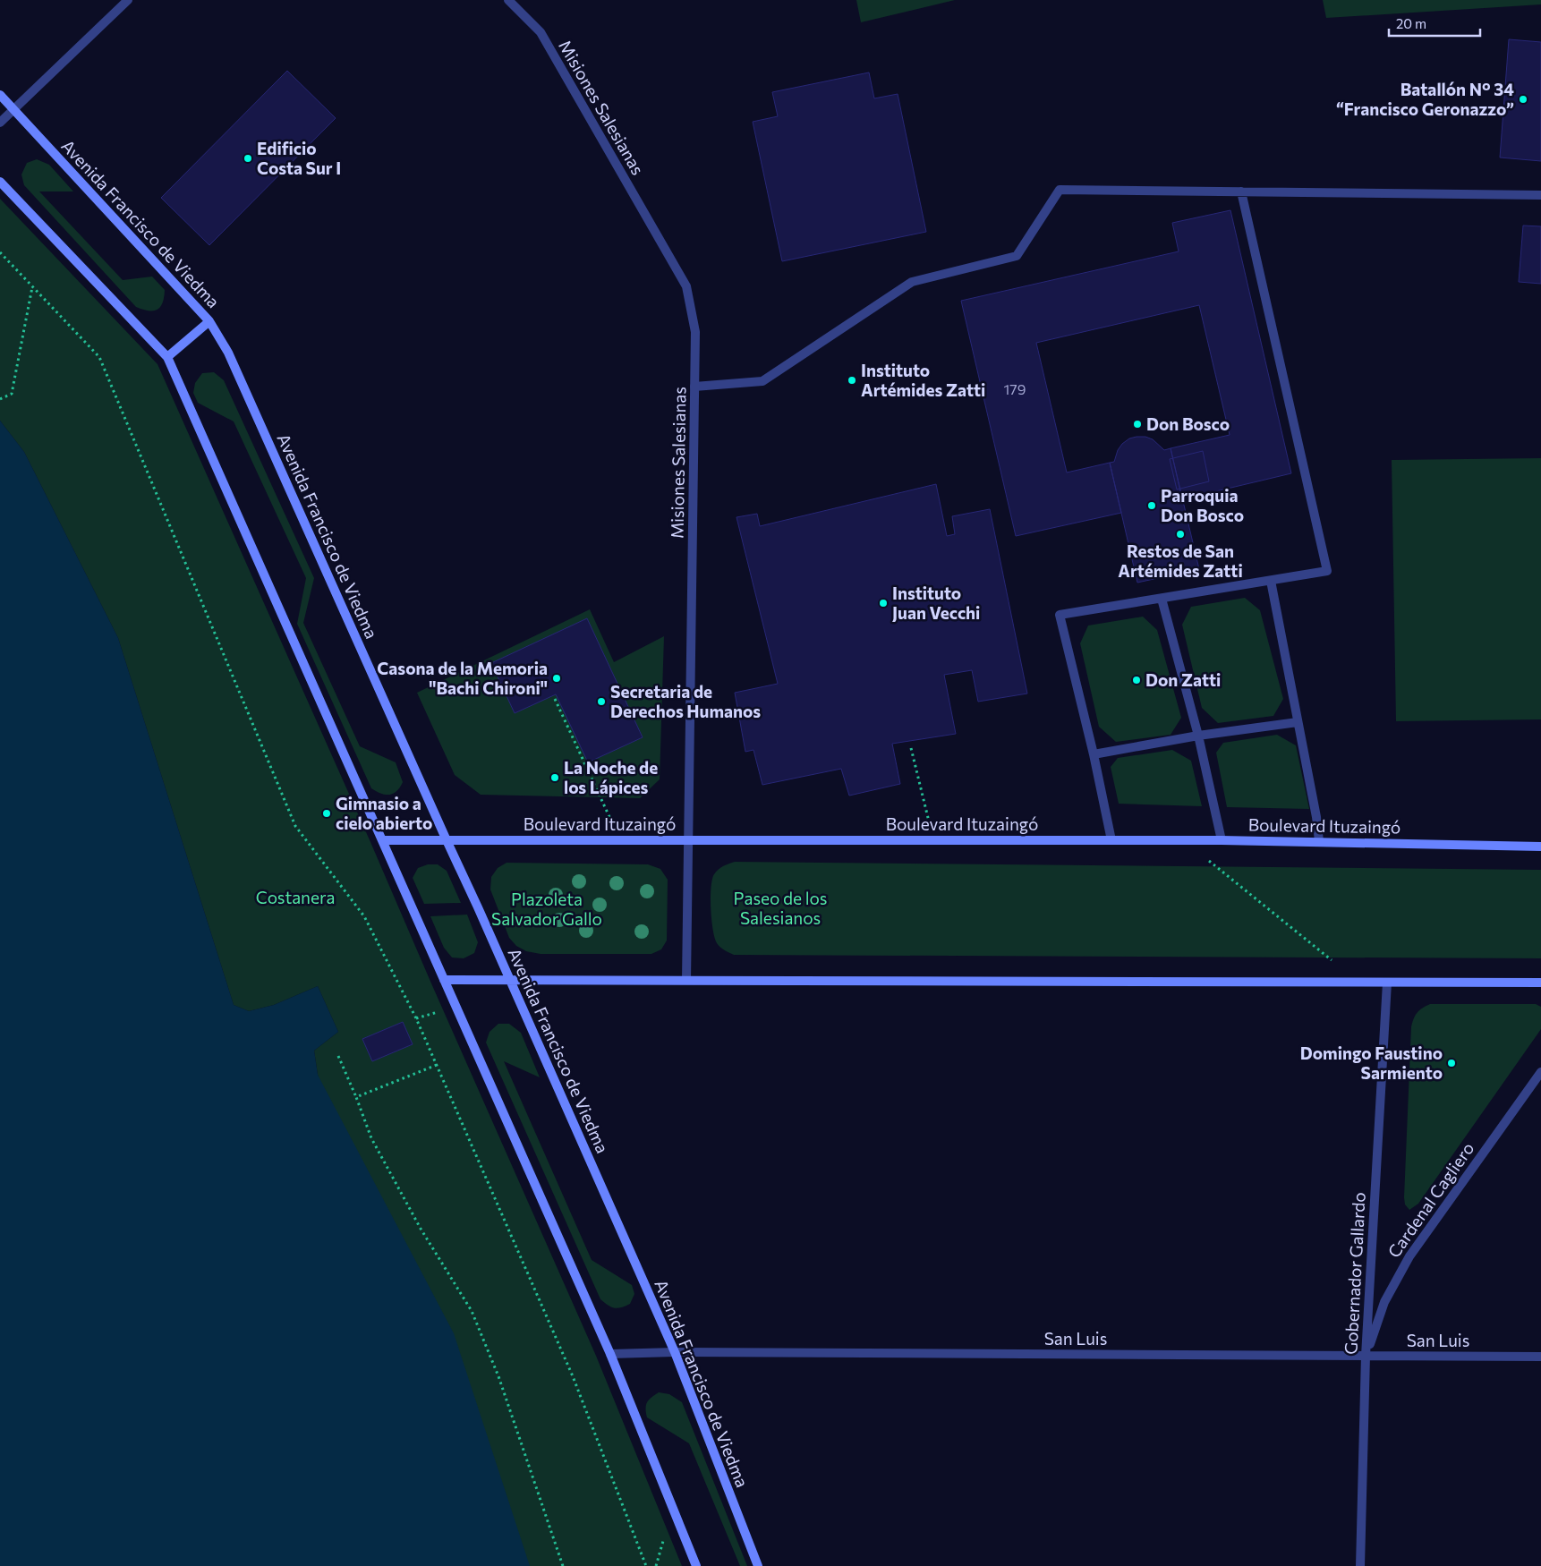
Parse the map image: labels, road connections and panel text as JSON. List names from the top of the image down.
{
  "streets": {
    "main road": ["Avenida Francisco de Viedma", "Boulevard Ituzaingó"],
    "street": [
      "Misiones Salesianas",
      "Cardenal Cagliero",
      "Gobernador Gallardo",
      "San Luis"
    ]
  },
  "crossings": [
    ["Misiones Salesianas", "Boulevard Ituzaingó"],
    ["Avenida Francisco de Viedma", "Boulevard Ituzaingó"],
    ["Avenida Francisco de Viedma", "San Luis"],
    ["Cardenal Cagliero", "Gobernador Gallardo"],
    ["Cardenal Cagliero", "San Luis"],
    ["Gobernador Gallardo", "San Luis"]
  ],
  "parks": ["Costanera", "Paseo de los Salesianos", "Plazoleta Salvador Gallo"],
  "places": [
    "Batallón N° 34 “Francisco Geronazzo”",
    "Edificio Costa Sur I",
    "Instituto Artémides Zatti",
    "Don Bosco",
    "Parroquia Don Bosco",
    "Restos de San Artémides Zatti",
    "Instituto Juan Vecchi",
    "Casona de la Memoria \"Bachi Chironi\"",
    "Don Zatti",
    "Secretaria de Derechos Humanos",
    "La Noche de los Lápices",
    "Gimnasio a cielo abierto",
    "Domingo Faustino Sarmiento"
  ],
  "house_numbers": ["179"],
  "scale_bar": "20 m"
}
